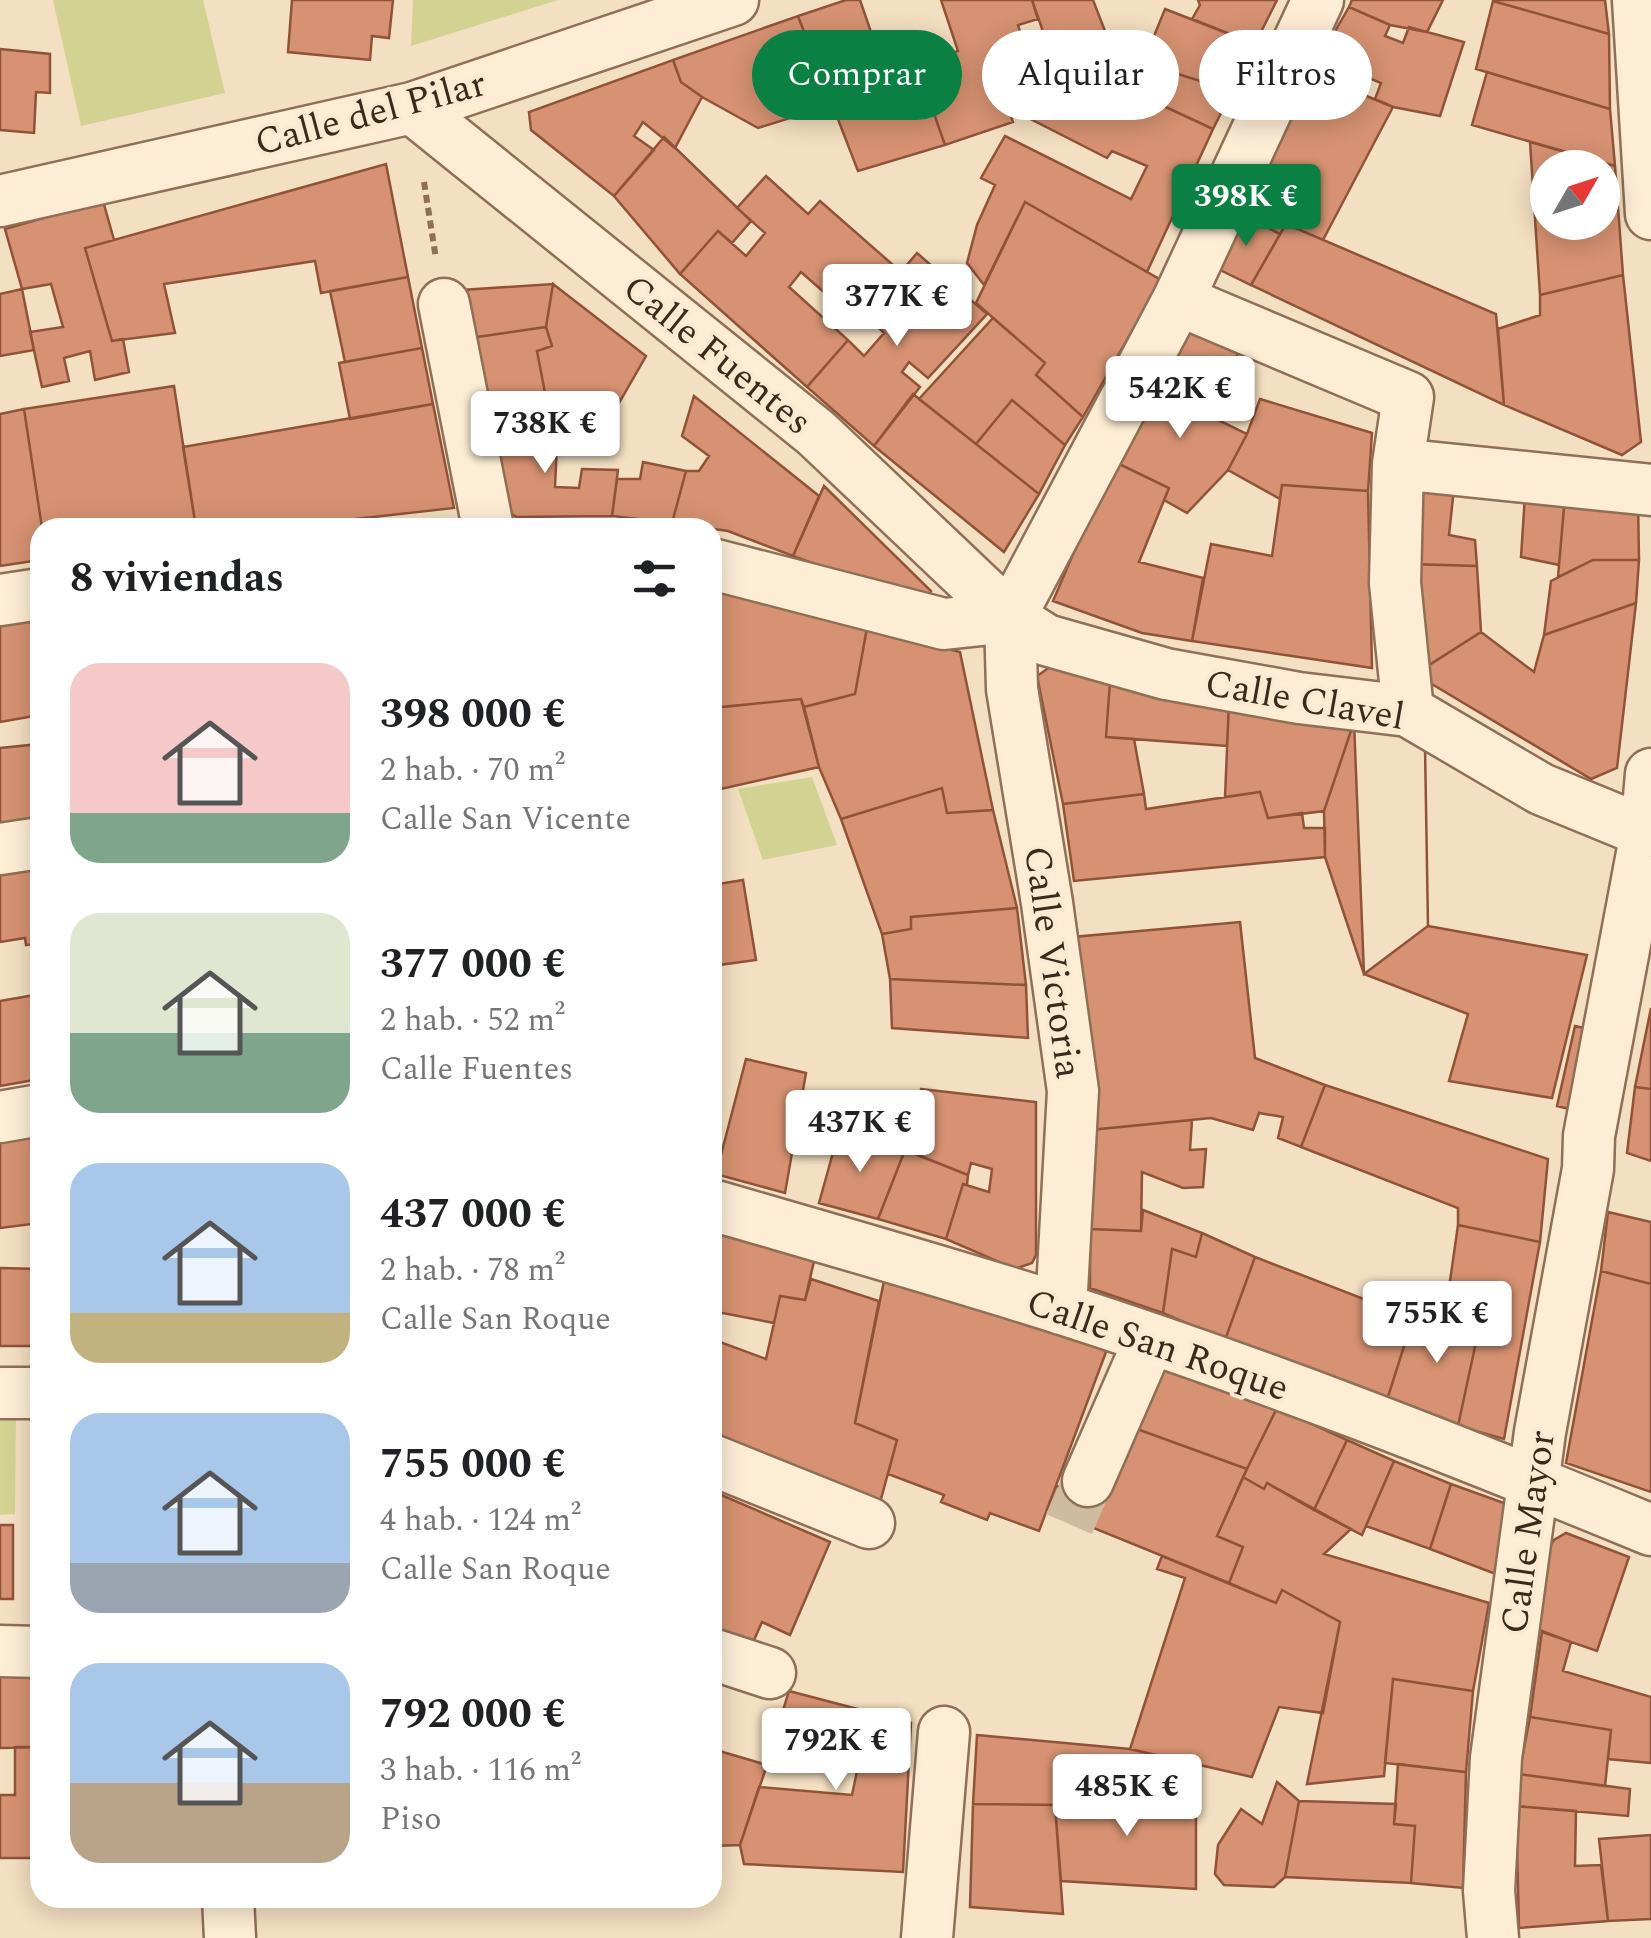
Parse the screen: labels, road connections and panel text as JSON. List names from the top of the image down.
{
  "streets": {
    "street": [
      "Calle del Pilar",
      "Calle Fuentes",
      "Calle Clavel",
      "Calle Victoria",
      "Calle San Roque",
      "Calle Mayor"
    ]
  },
  "crossings": [
    ["Calle del Pilar", "Calle Fuentes"],
    ["Calle Fuentes", "Calle Clavel"],
    ["Calle Fuentes", "Calle Victoria"],
    ["Calle Clavel", "Calle Victoria"],
    ["Calle Clavel", "Calle Mayor"],
    ["Calle Victoria", "Calle San Roque"],
    ["Calle San Roque", "Calle Mayor"]
  ],
  "north": "top right",
  "page": {
    "chip": ["Comprar", "Alquilar", "Filtros"],
    "price": [
      "398K €",
      "377K €",
      "542K €",
      "738K €",
      "437K €",
      "755K €",
      "792K €",
      "485K €"
    ],
    "heading": "8 viviendas",
    "list": [
      {
        "name": "398 000 €",
        "note": "2 hab. · 70 m² · Calle San Vicente"
      },
      {
        "name": "377 000 €",
        "note": "2 hab. · 52 m² · Calle Fuentes"
      },
      {
        "name": "437 000 €",
        "note": "2 hab. · 78 m² · Calle San Roque"
      },
      {
        "name": "755 000 €",
        "note": "4 hab. · 124 m² · Calle San Roque"
      },
      {
        "name": "792 000 €",
        "note": "3 hab. · 116 m² · Piso"
      }
    ]
  }
}
